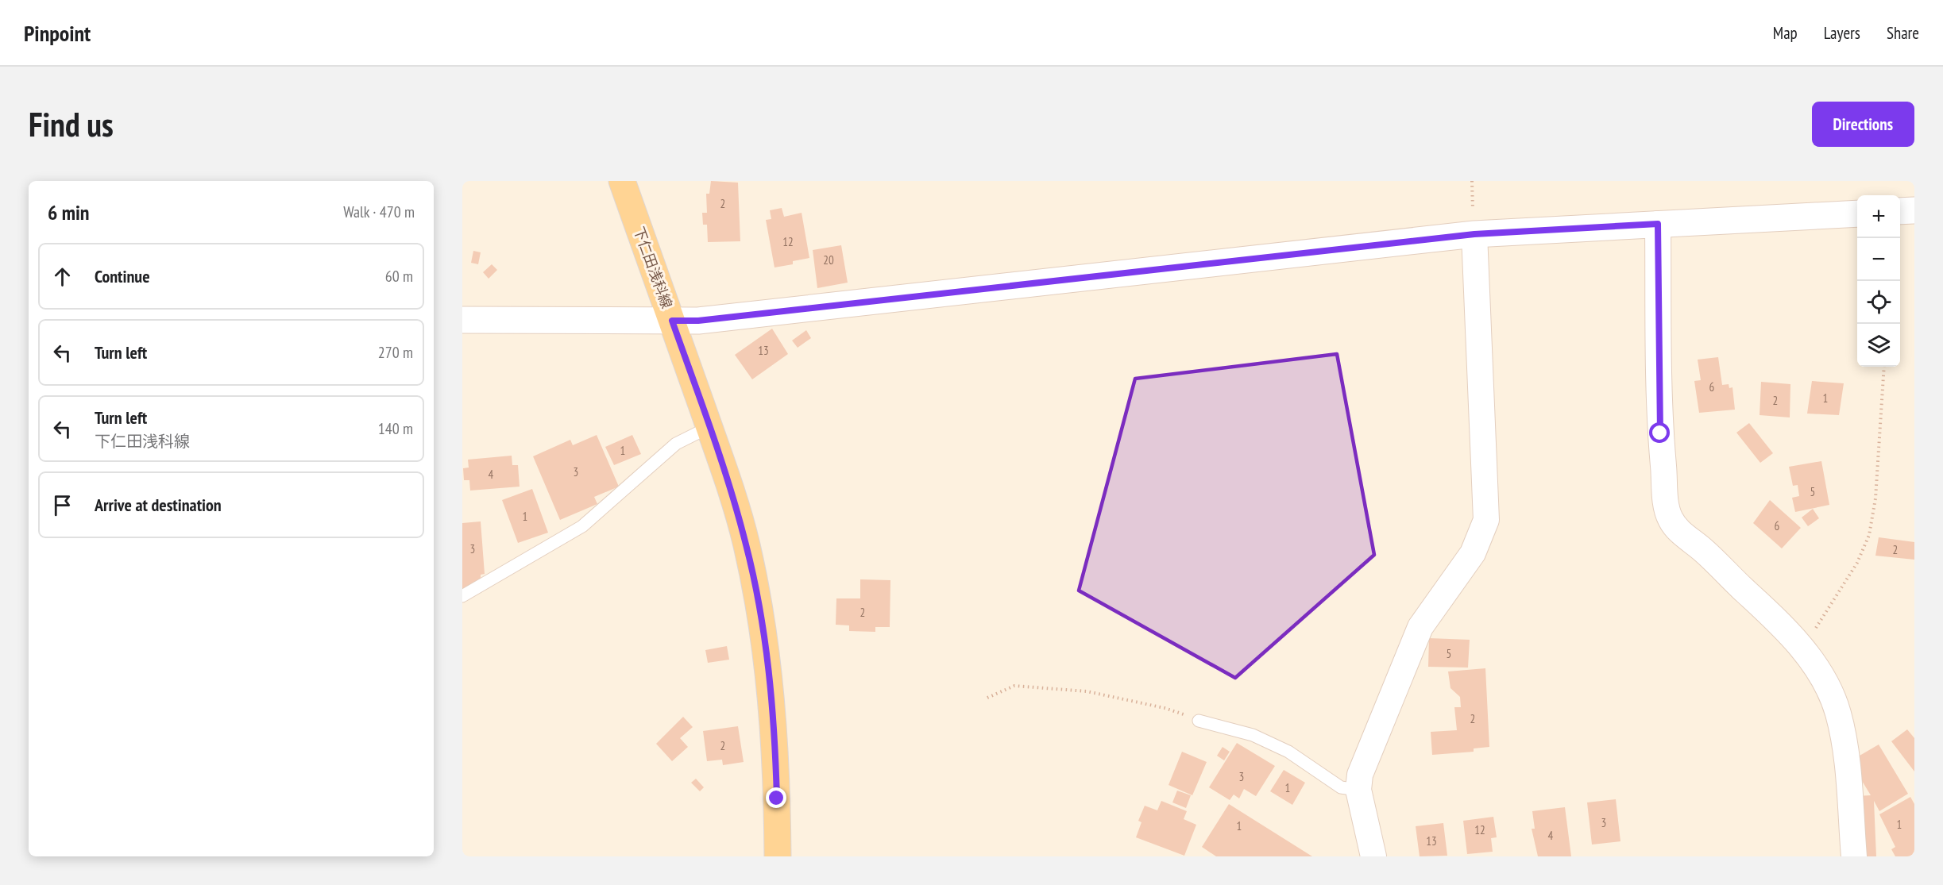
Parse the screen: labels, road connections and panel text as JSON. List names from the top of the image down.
{
  "streets": {
    "main road": ["下仁田浅科線"]
  },
  "house_numbers": [
    "2",
    "12",
    "20",
    "13",
    "6",
    "1",
    "2",
    "1",
    "3",
    "4",
    "5",
    "1",
    "6",
    "3",
    "2",
    "2",
    "5",
    "2",
    "2",
    "3",
    "1",
    "3",
    "1",
    "1",
    "12",
    "4",
    "13"
  ],
  "page": {
    "header": "Pinpoint",
    "nav": ["Map", "Layers", "Share"],
    "buttons": "Directions",
    "title": "Find us",
    "heading": ["6 min", "Walk · 470 m"],
    "map_buttons": ["+", "−"],
    "list": [
      ["Continue", "60 m"],
      ["Turn left", "270 m"],
      ["Turn left", "下仁田浅科線", "140 m"],
      "Arrive at destination"
    ]
  }
}
